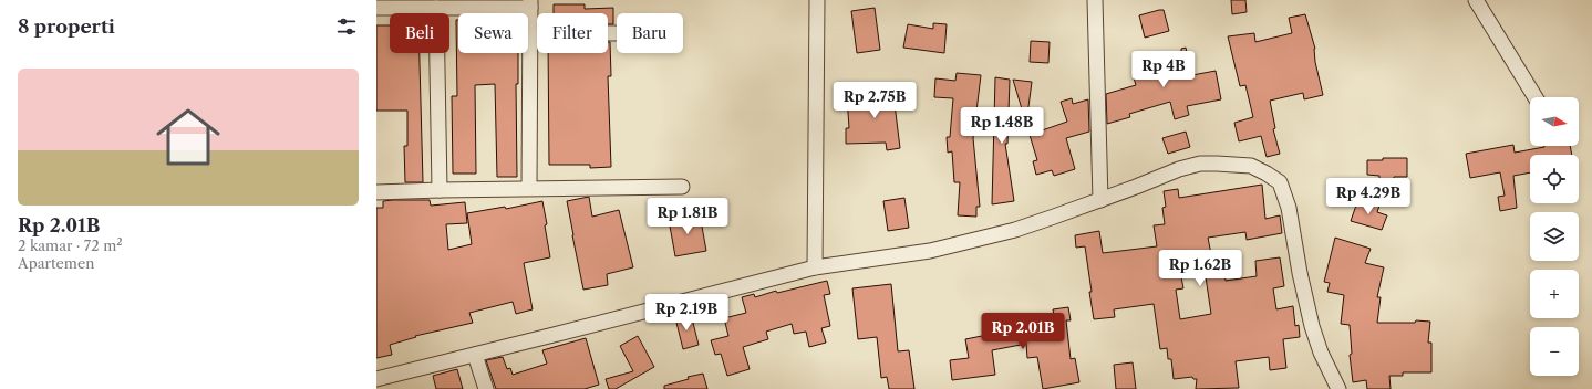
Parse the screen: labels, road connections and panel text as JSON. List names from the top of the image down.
{
  "north": "right",
  "page": {
    "heading": "8 properti",
    "chip": [
      "Beli",
      "Sewa",
      "Filter",
      "Baru"
    ],
    "price": [
      "Rp 4B",
      "Rp 2.75B",
      "Rp 1.48B",
      "Rp 4.29B",
      "Rp 1.81B",
      "Rp 1.62B",
      "Rp 2.19B",
      "Rp 2.01B"
    ],
    "list": [
      {
        "name": "Rp 2.01B",
        "note": "2 kamar · 72 m² · Apartemen"
      }
    ],
    "map_buttons": ["+", "−"]
  }
}
